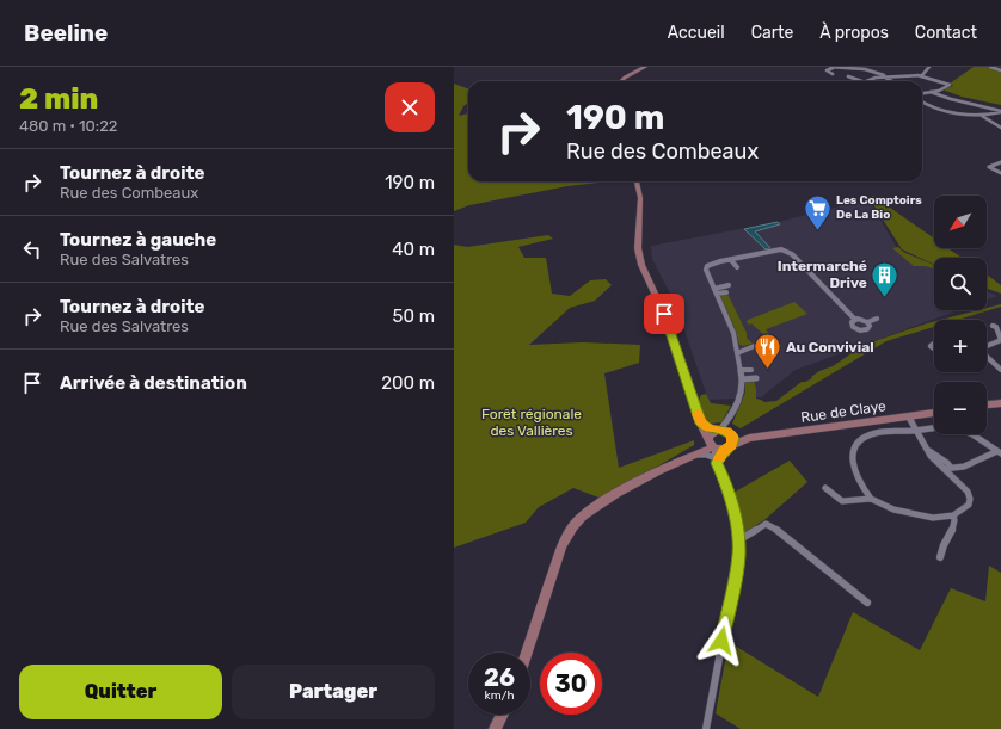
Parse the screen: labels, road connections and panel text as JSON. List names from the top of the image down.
{
  "streets": {
    "street": ["Rue de Claye"]
  },
  "parks": ["Forêt régionale des Vallières"],
  "places": {
    "supermarket": ["Les Comptoirs De La Bio"],
    "building": ["Intermarché Drive"],
    "restaurant": ["Au Convivial"]
  },
  "north": "bottom left",
  "page": {
    "header": "Beeline",
    "nav": [
      "Accueil",
      "Carte",
      "À propos",
      "Contact"
    ],
    "heading": ["2 min", "480 m · 10:22"],
    "turn": ["190 m", "Rue des Combeaux"],
    "list": [
      {
        "name": "Tournez à droite",
        "note": "Rue des Combeaux",
        "value": "190 m"
      },
      {
        "name": "Tournez à gauche",
        "note": "Rue des Salvatres",
        "value": "40 m"
      },
      {
        "name": "Tournez à droite",
        "note": "Rue des Salvatres",
        "value": "50 m"
      },
      {
        "name": "Arrivée à destination",
        "value": "200 m"
      }
    ],
    "map_buttons": ["+", "−"],
    "speed": "26 km/h",
    "limit": "30",
    "buttons": ["Quitter", "Partager"]
  }
}
